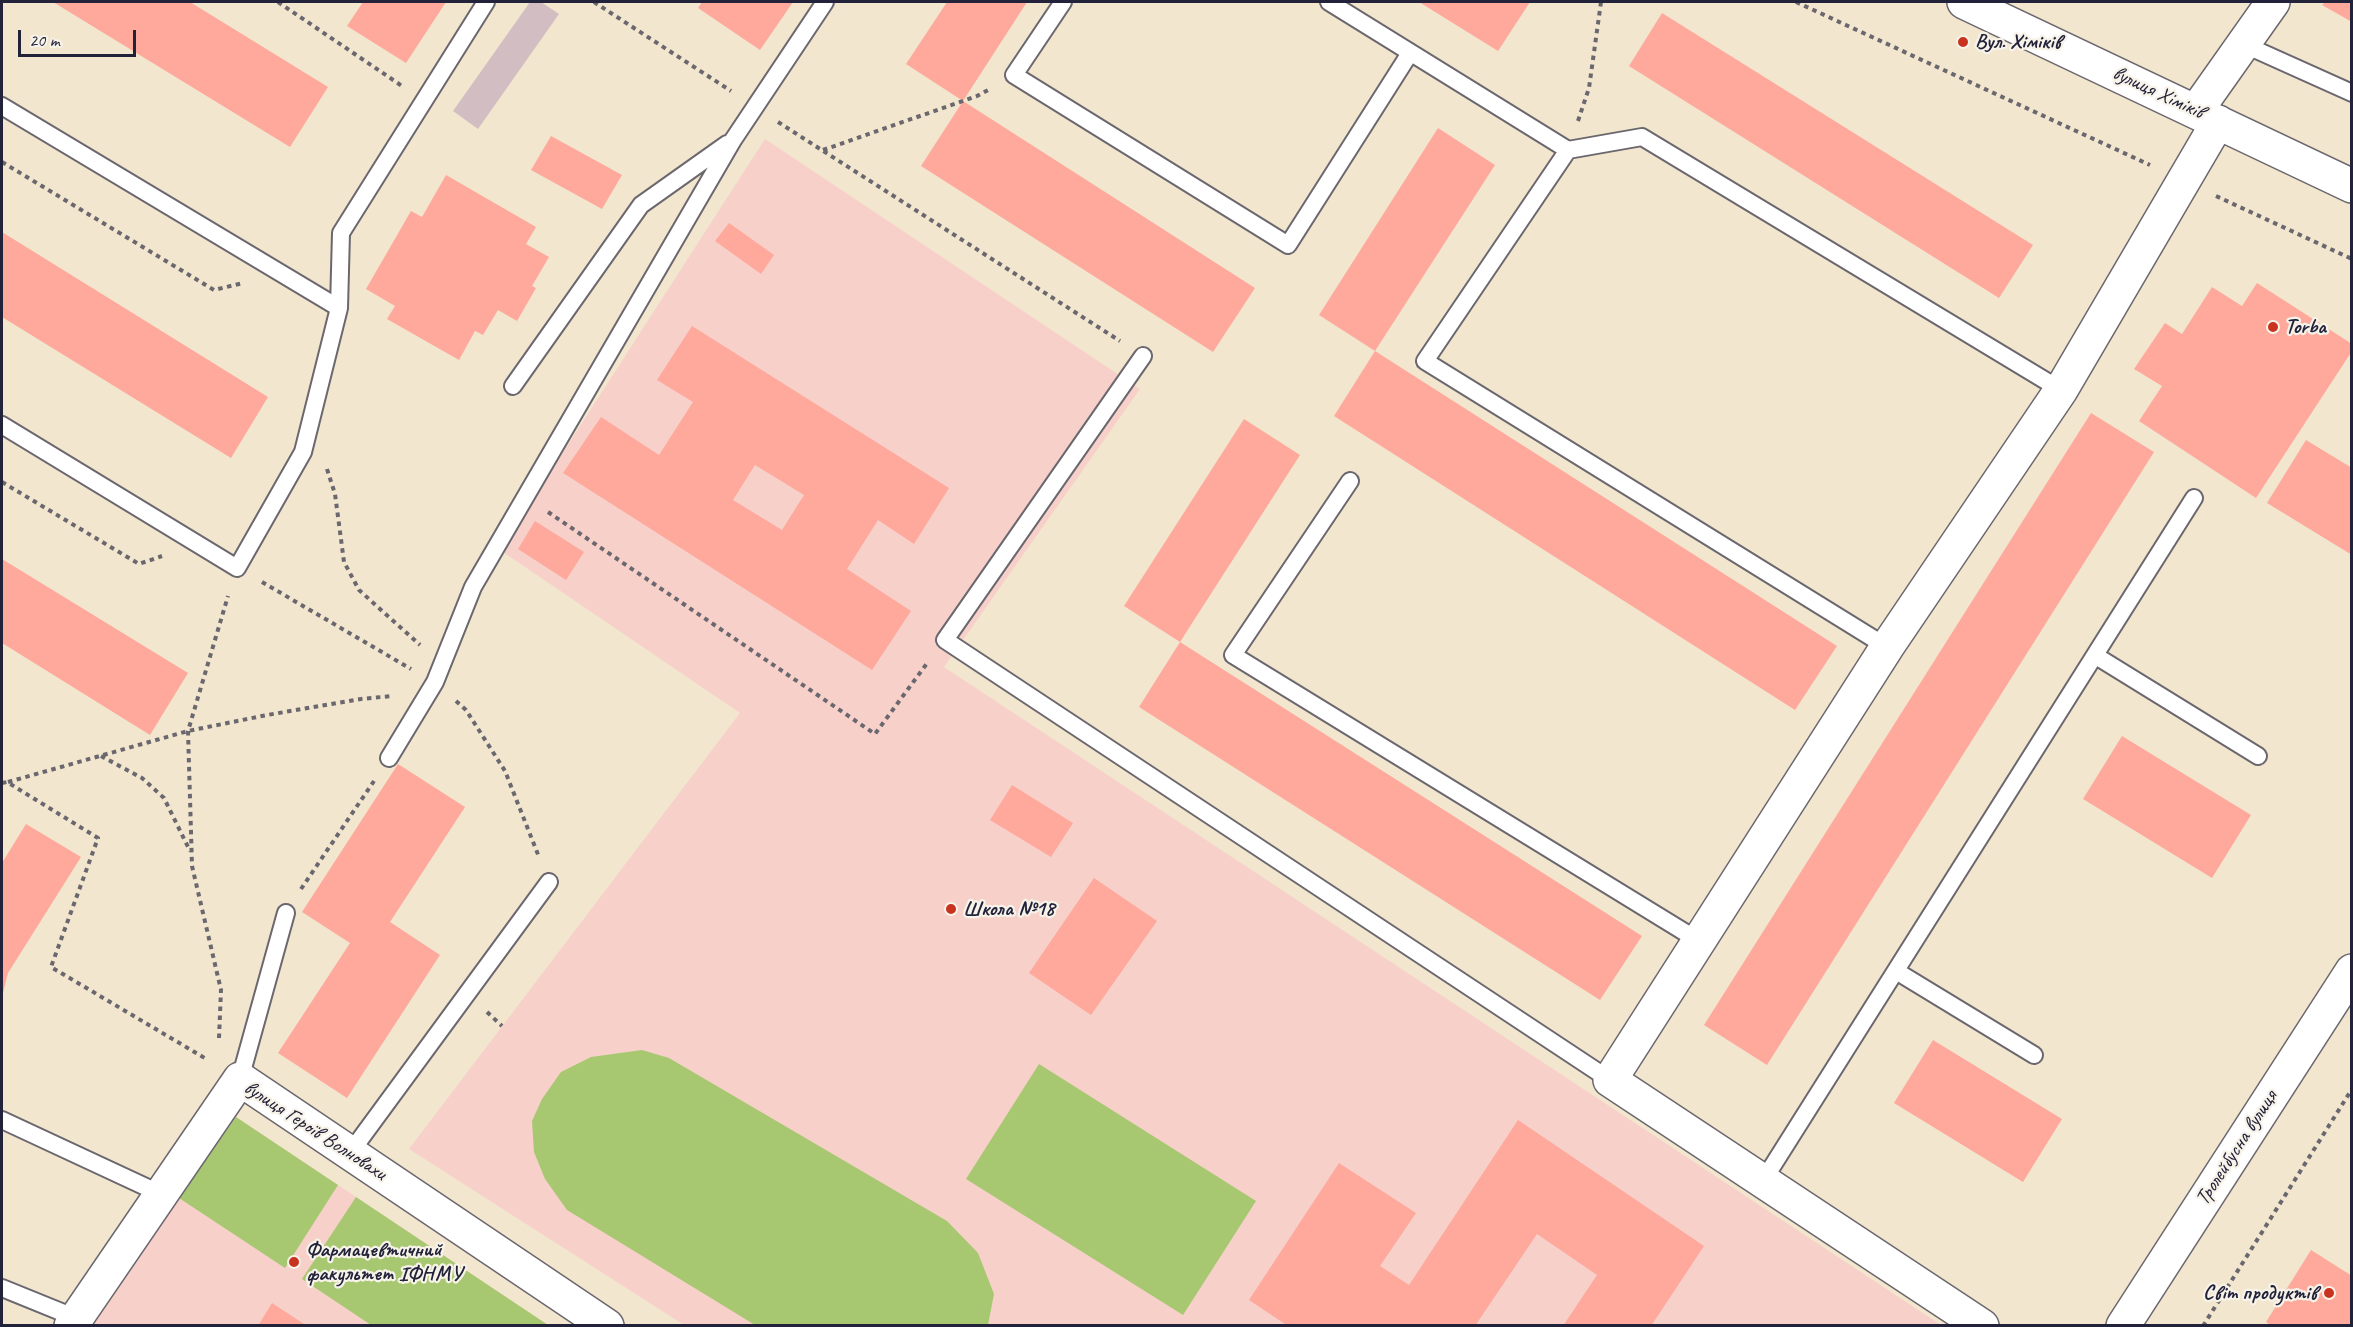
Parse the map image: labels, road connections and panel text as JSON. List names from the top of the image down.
{
  "streets": {
    "street": ["вулиця Хіміків", "вулиця Героїв Волновахи", "Тролейбусна вулиця"]
  },
  "places": [
    "Вул. Хіміків",
    "Torba",
    "Школа №18",
    "Фармацевтичний факультет ІФНМУ",
    "Світ продуктів"
  ],
  "scale_bar": "20 m"
}
